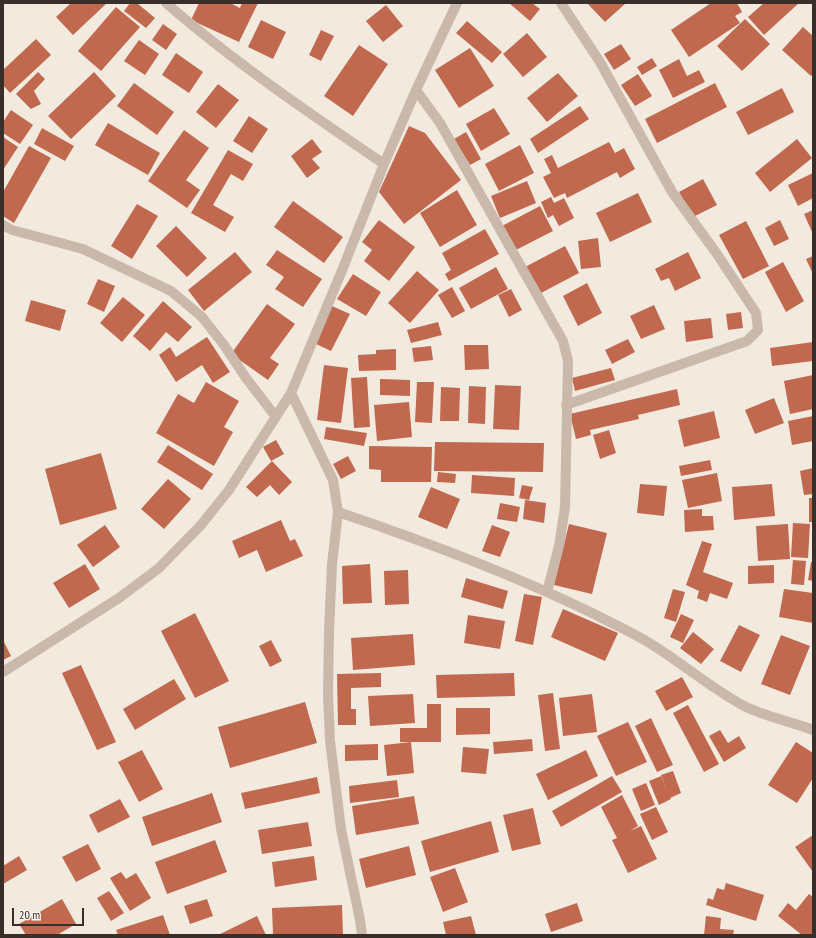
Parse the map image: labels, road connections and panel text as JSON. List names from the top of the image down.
{
  "scale_bar": "20 m"
}
